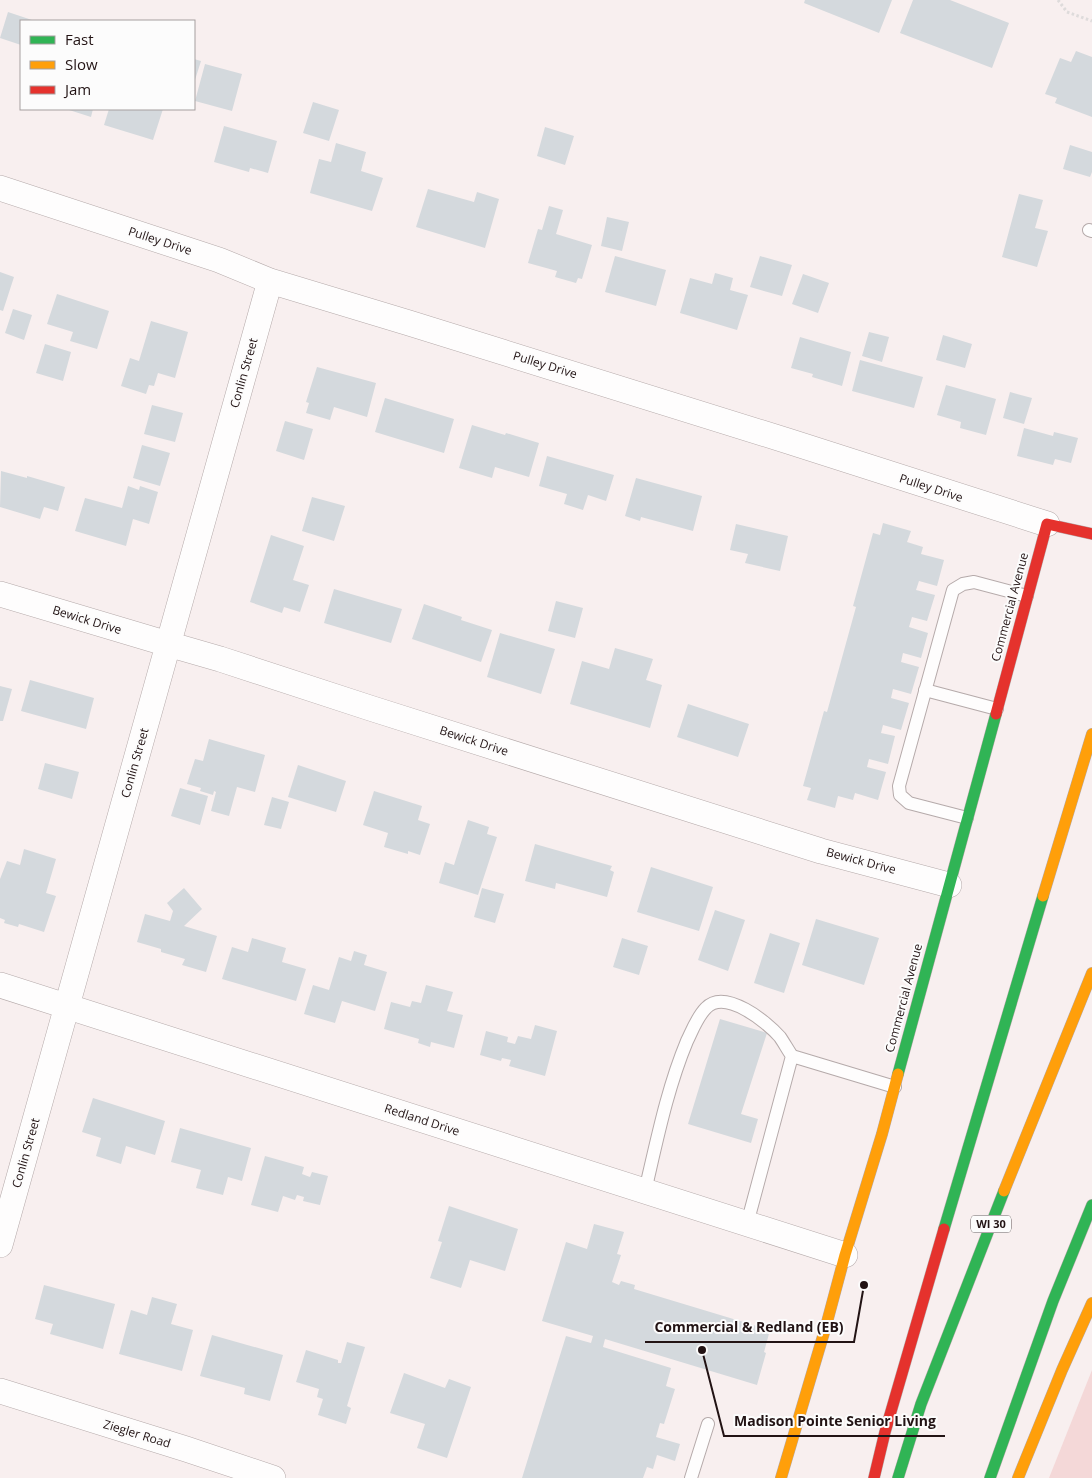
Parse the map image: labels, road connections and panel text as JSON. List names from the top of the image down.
{
  "streets": {
    "main road": ["Pulley Drive", "Commercial Avenue", "WI 30"],
    "street": [
      "Conlin Street",
      "Bewick Drive",
      "Redland Drive",
      "Ziegler Road"
    ]
  },
  "crossings": [
    ["Pulley Drive", "Conlin Street"],
    ["Pulley Drive", "Commercial Avenue"],
    ["Conlin Street", "Bewick Drive"],
    ["Conlin Street", "Redland Drive"],
    ["Commercial Avenue", "Bewick Drive"],
    ["Commercial Avenue", "Redland Drive"]
  ],
  "places": ["Commercial & Redland (EB)", "Madison Pointe Senior Living"],
  "legend": ["Fast", "Slow", "Jam"]
}
